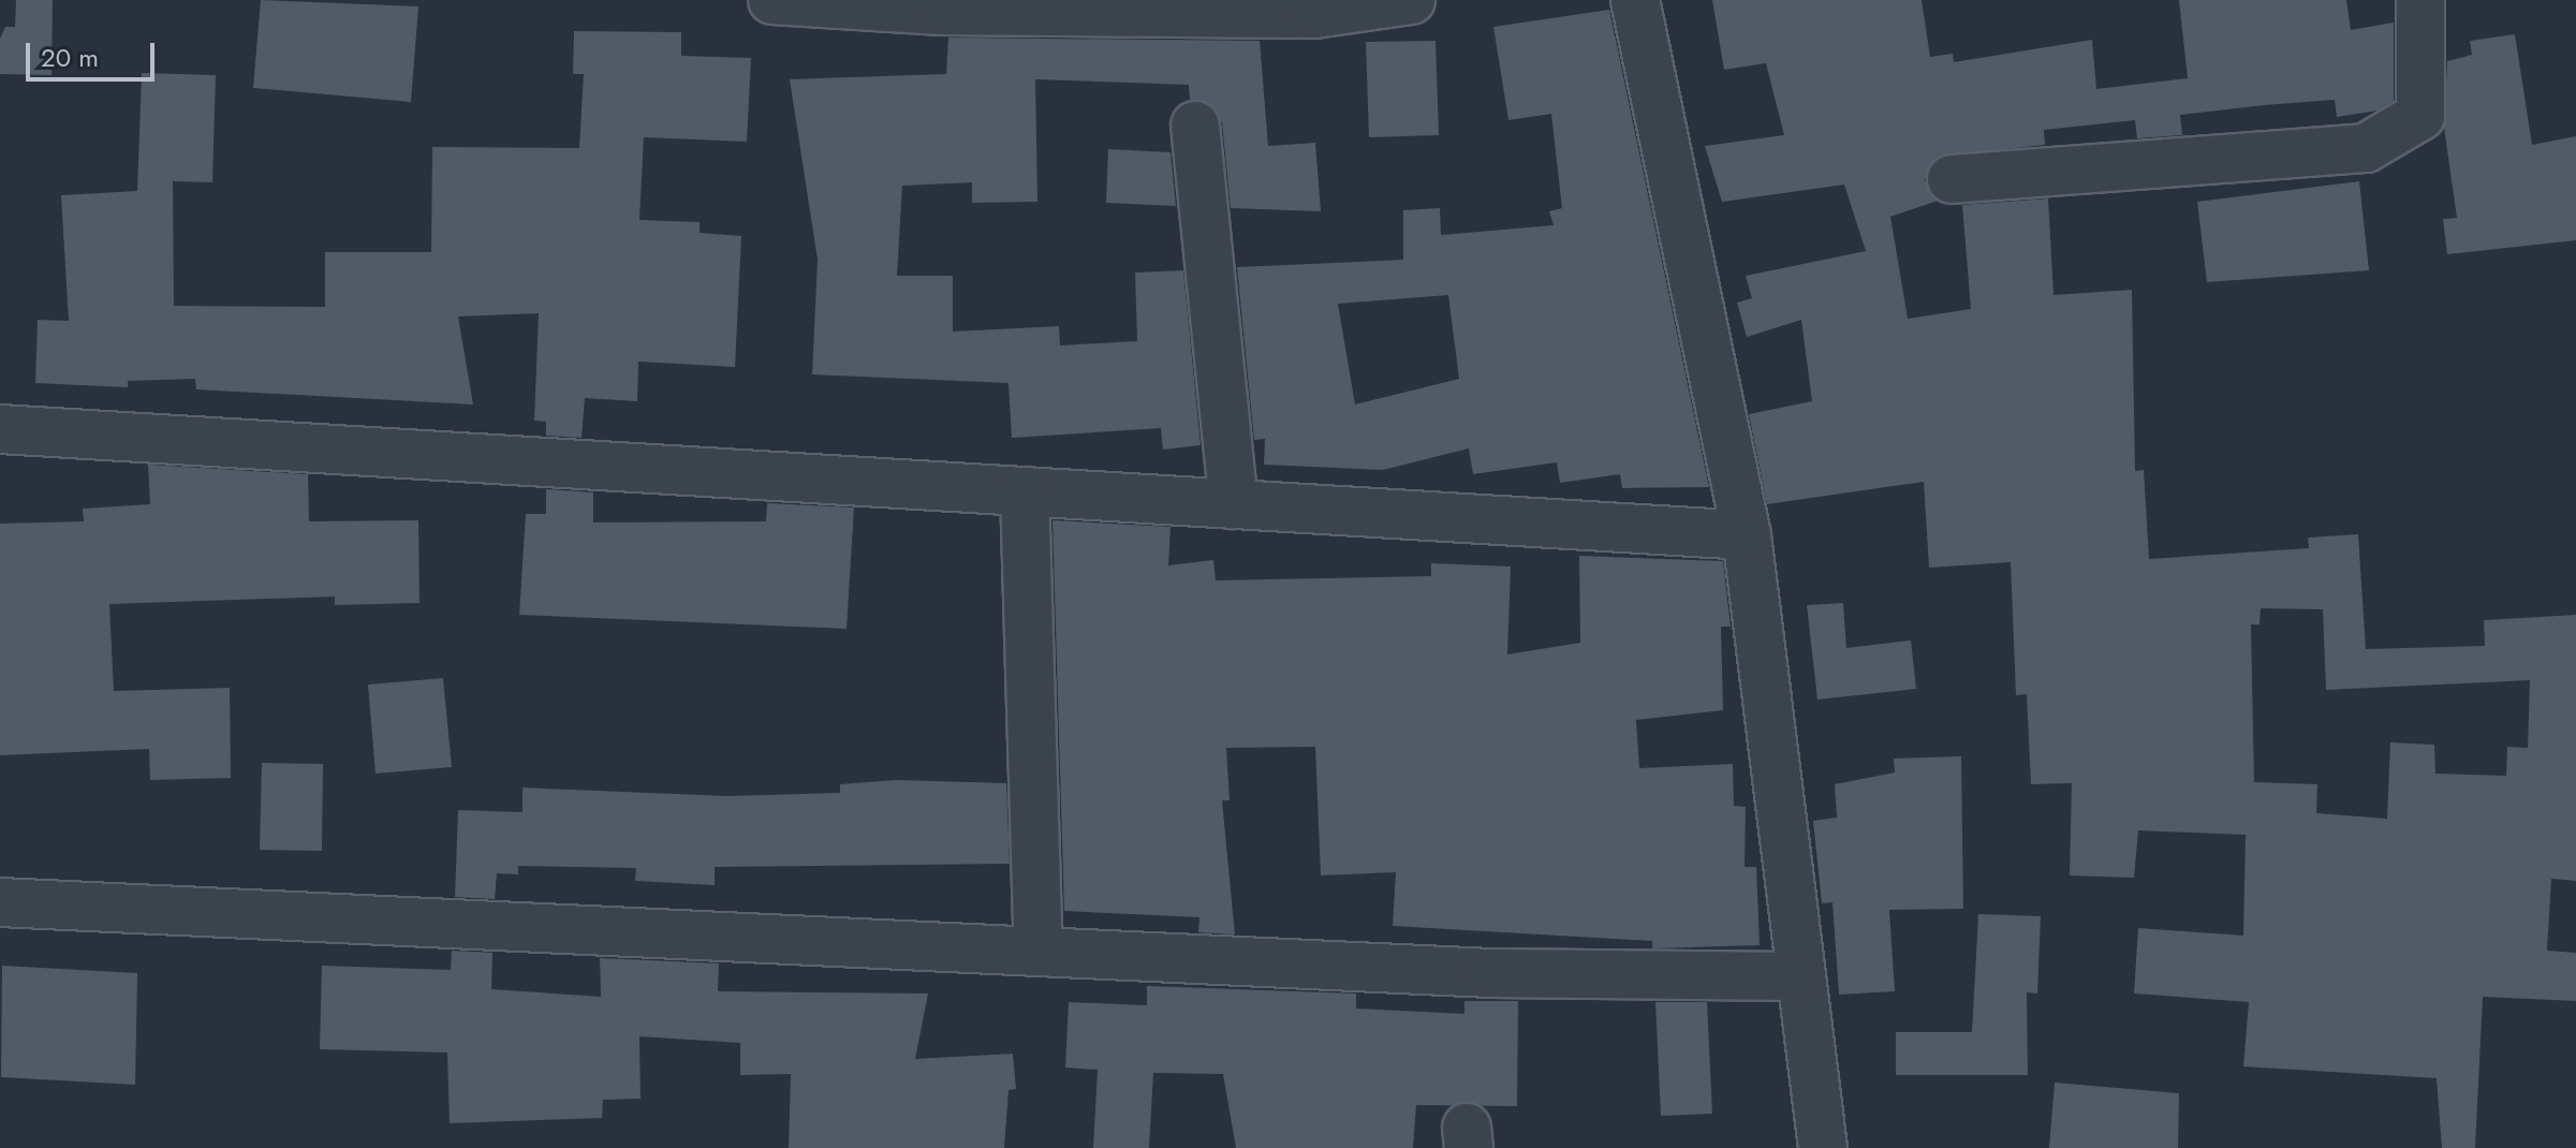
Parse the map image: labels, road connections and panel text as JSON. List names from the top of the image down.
{
  "scale_bar": "20 m"
}
